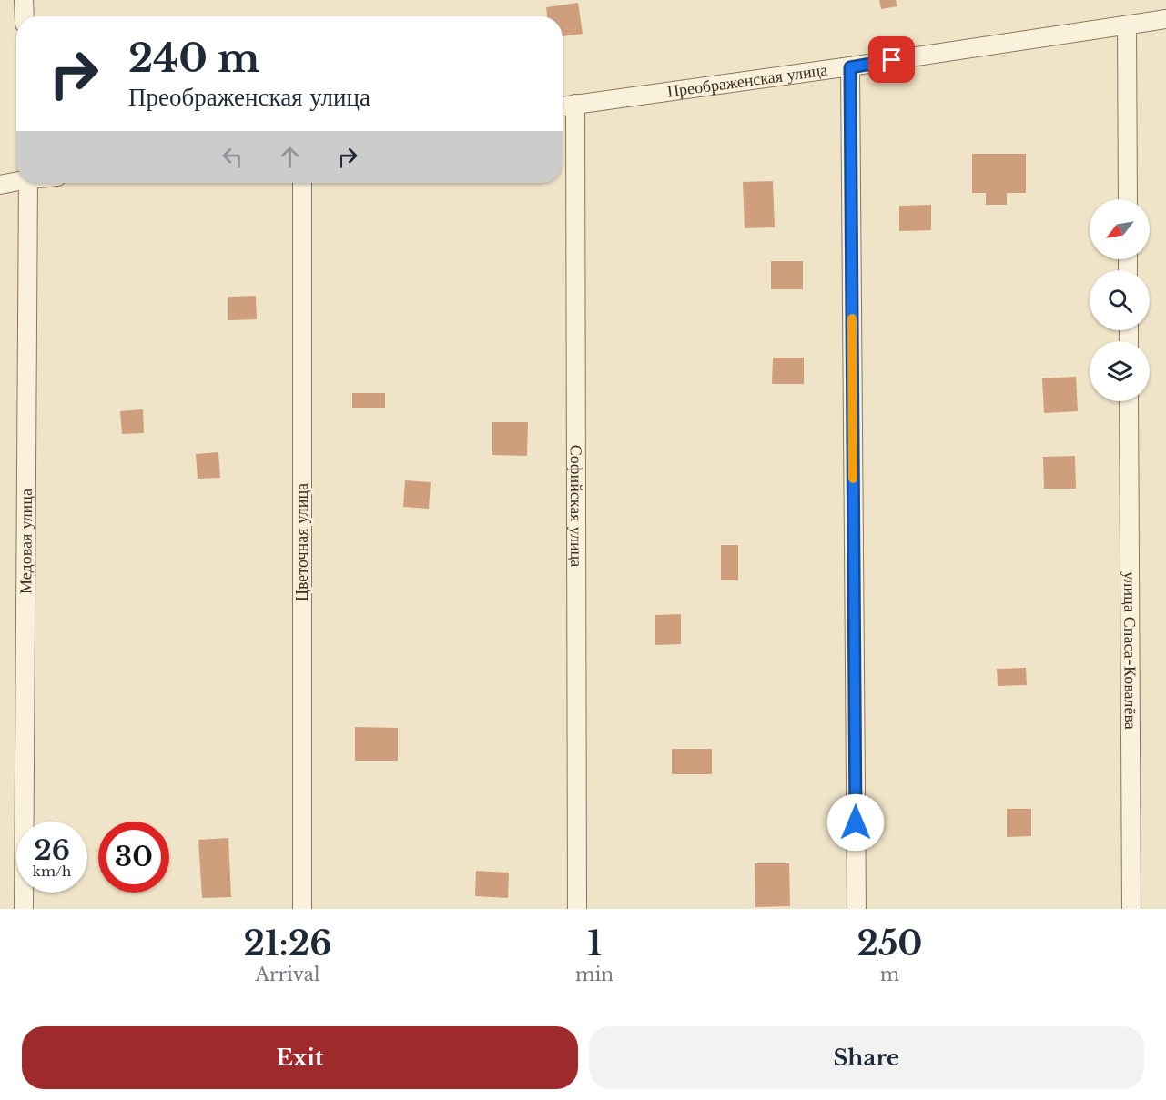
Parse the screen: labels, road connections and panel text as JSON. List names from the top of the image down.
{
  "streets": {
    "street": [
      "Преображенская улица",
      "Софийская улица",
      "Медовая улица",
      "Цветочная улица",
      "улица Спаса-Ковалёва"
    ]
  },
  "crossings": [
    ["Преображенская улица", "Софийская улица"]
  ],
  "north": "bottom left",
  "page": {
    "turn": ["240 m", "Преображенская улица"],
    "speed": "26 km/h",
    "limit": "30",
    "eta": [
      "21:26",
      "Arrival",
      "1",
      "min",
      "250",
      "m"
    ],
    "buttons": ["Exit", "Share"]
  }
}
